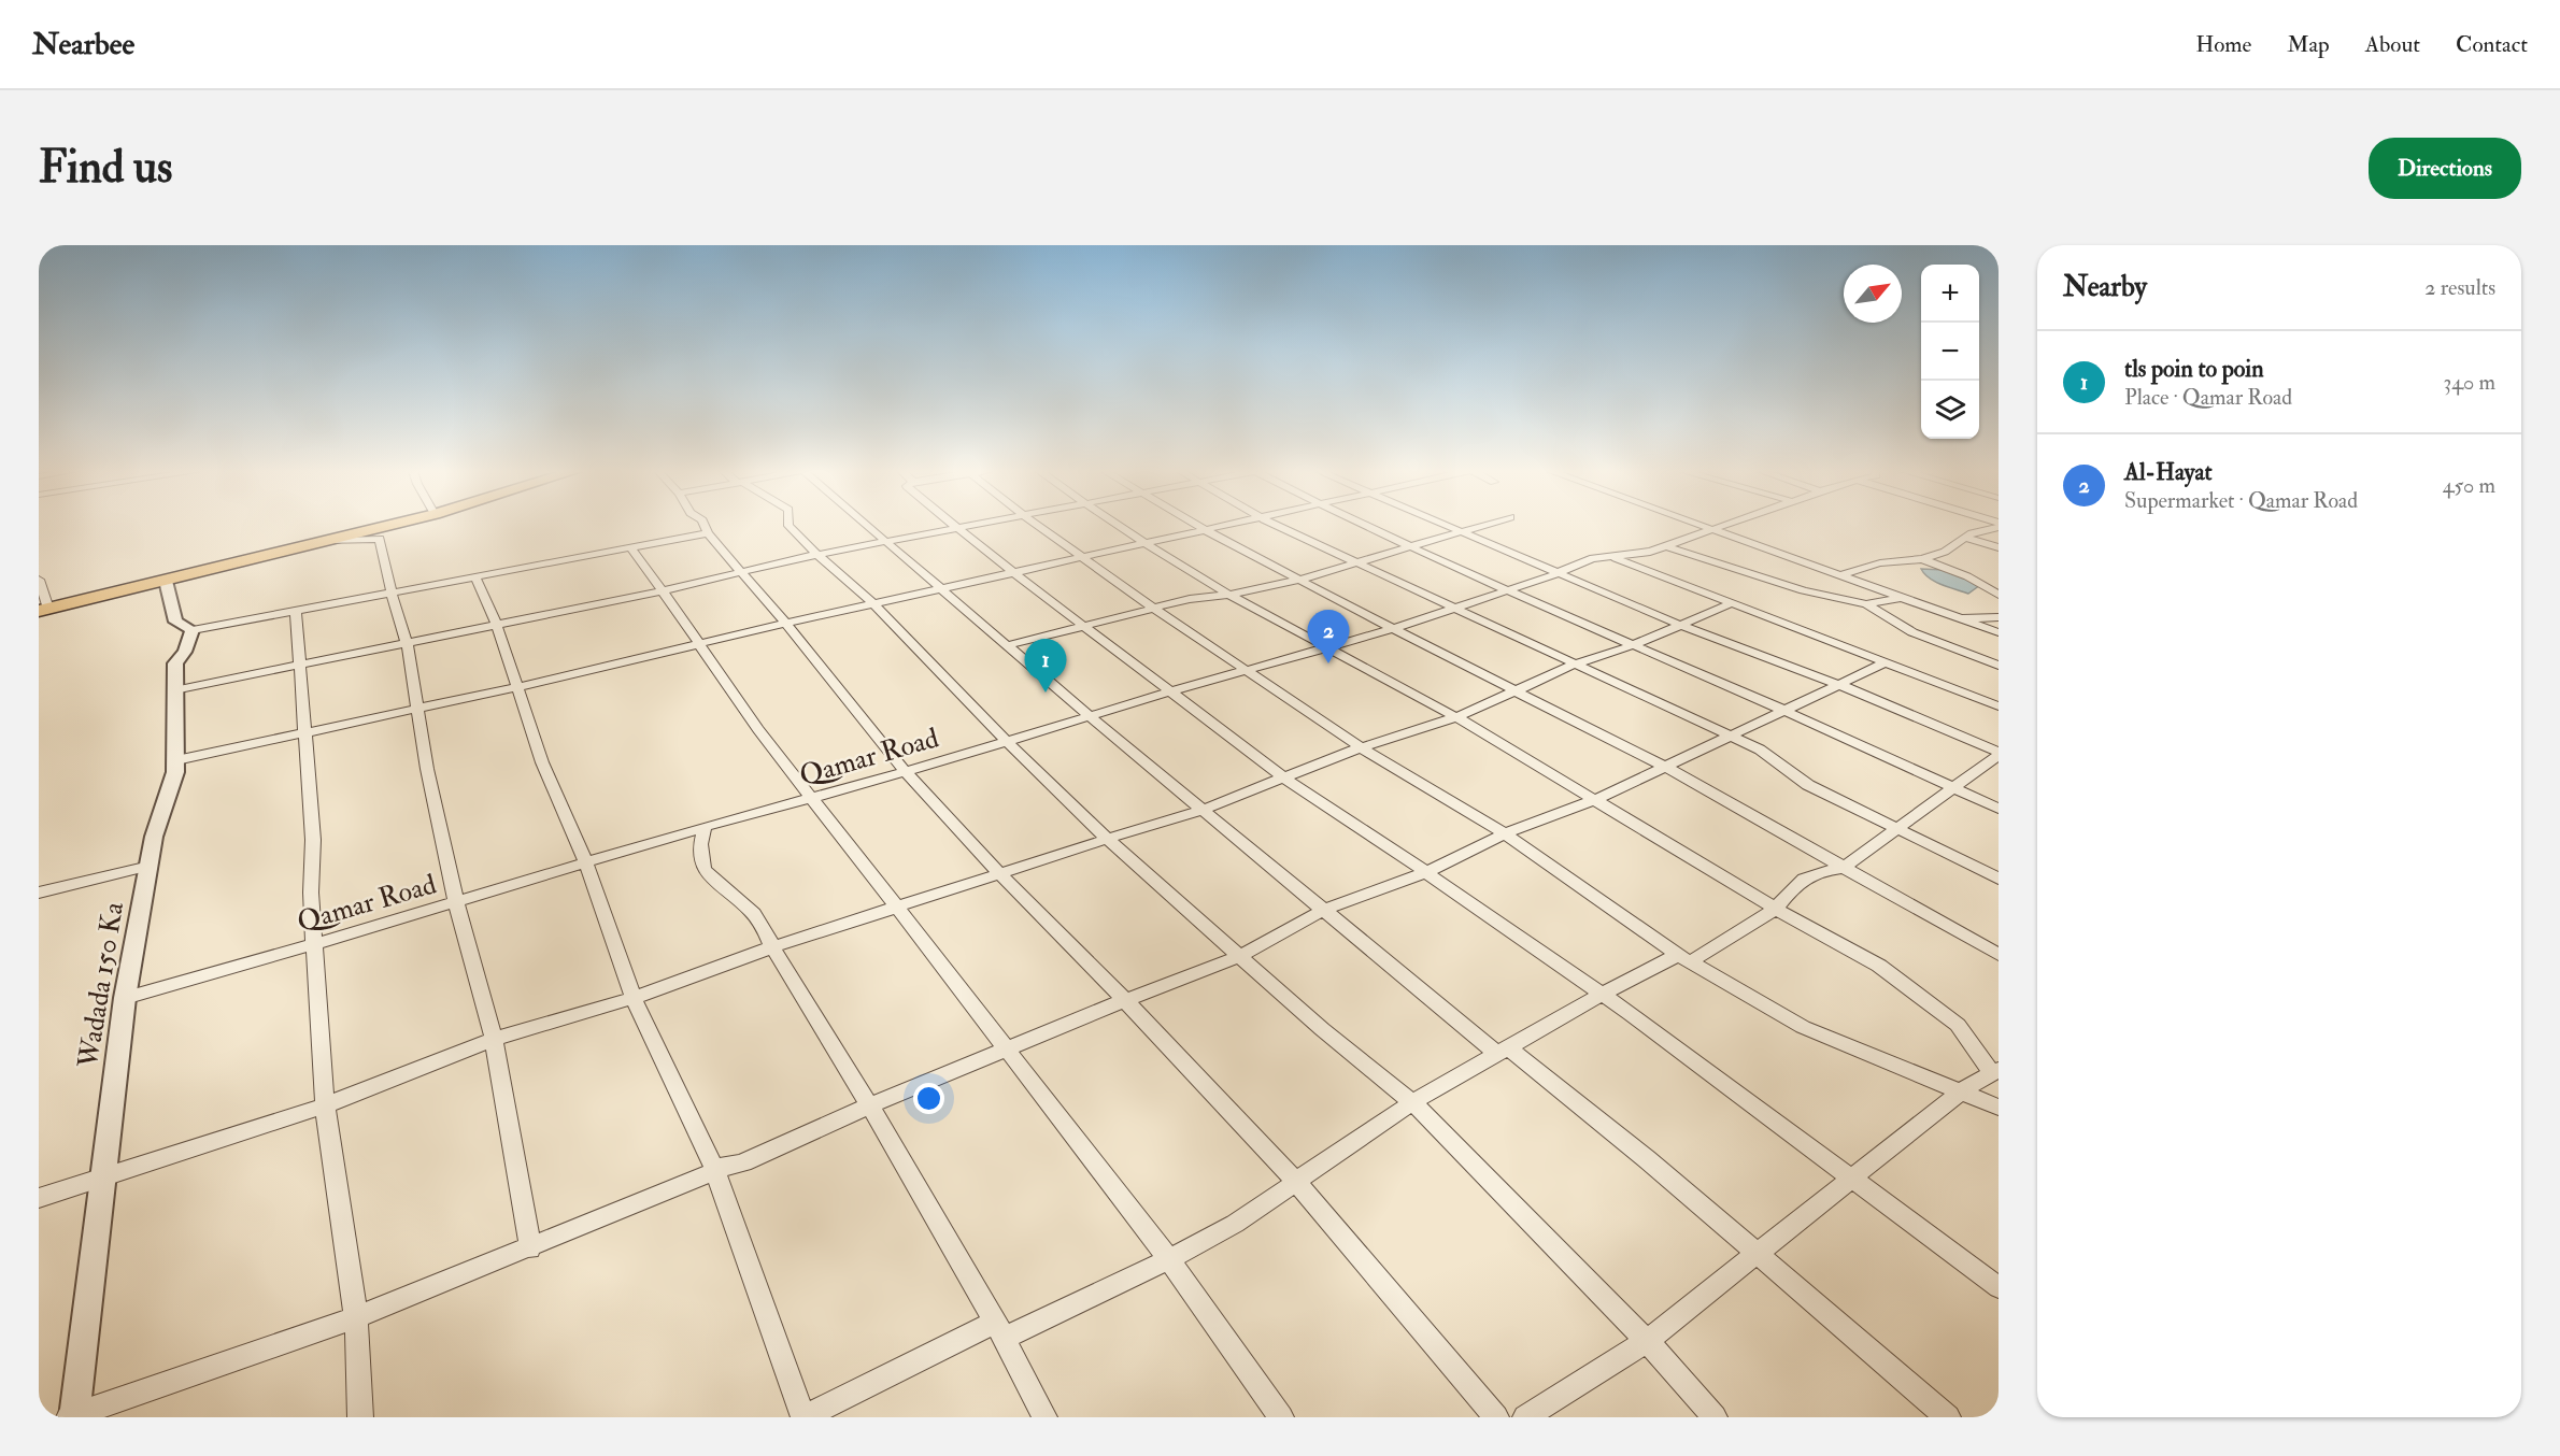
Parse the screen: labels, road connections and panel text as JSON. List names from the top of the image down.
{
  "streets": {
    "street": ["Qamar Road", "Wadada 150 Ka"]
  },
  "crossings": [
    ["Qamar Road", "Wadada 150 Ka"]
  ],
  "north": "top right",
  "page": {
    "header": "Nearbee",
    "nav": [
      "Home",
      "Map",
      "About",
      "Contact"
    ],
    "buttons": "Directions",
    "title": "Find us",
    "heading": ["Nearby", "2 results"],
    "map_buttons": ["+", "−"],
    "list": [
      {
        "mark": "1",
        "name": "tls poin to poin",
        "note": "Place · Qamar Road",
        "value": "340 m"
      },
      {
        "mark": "2",
        "name": "Al-Hayat",
        "note": "Supermarket · Qamar Road",
        "value": "450 m"
      }
    ],
    "pins": ["2", "1"]
  }
}
